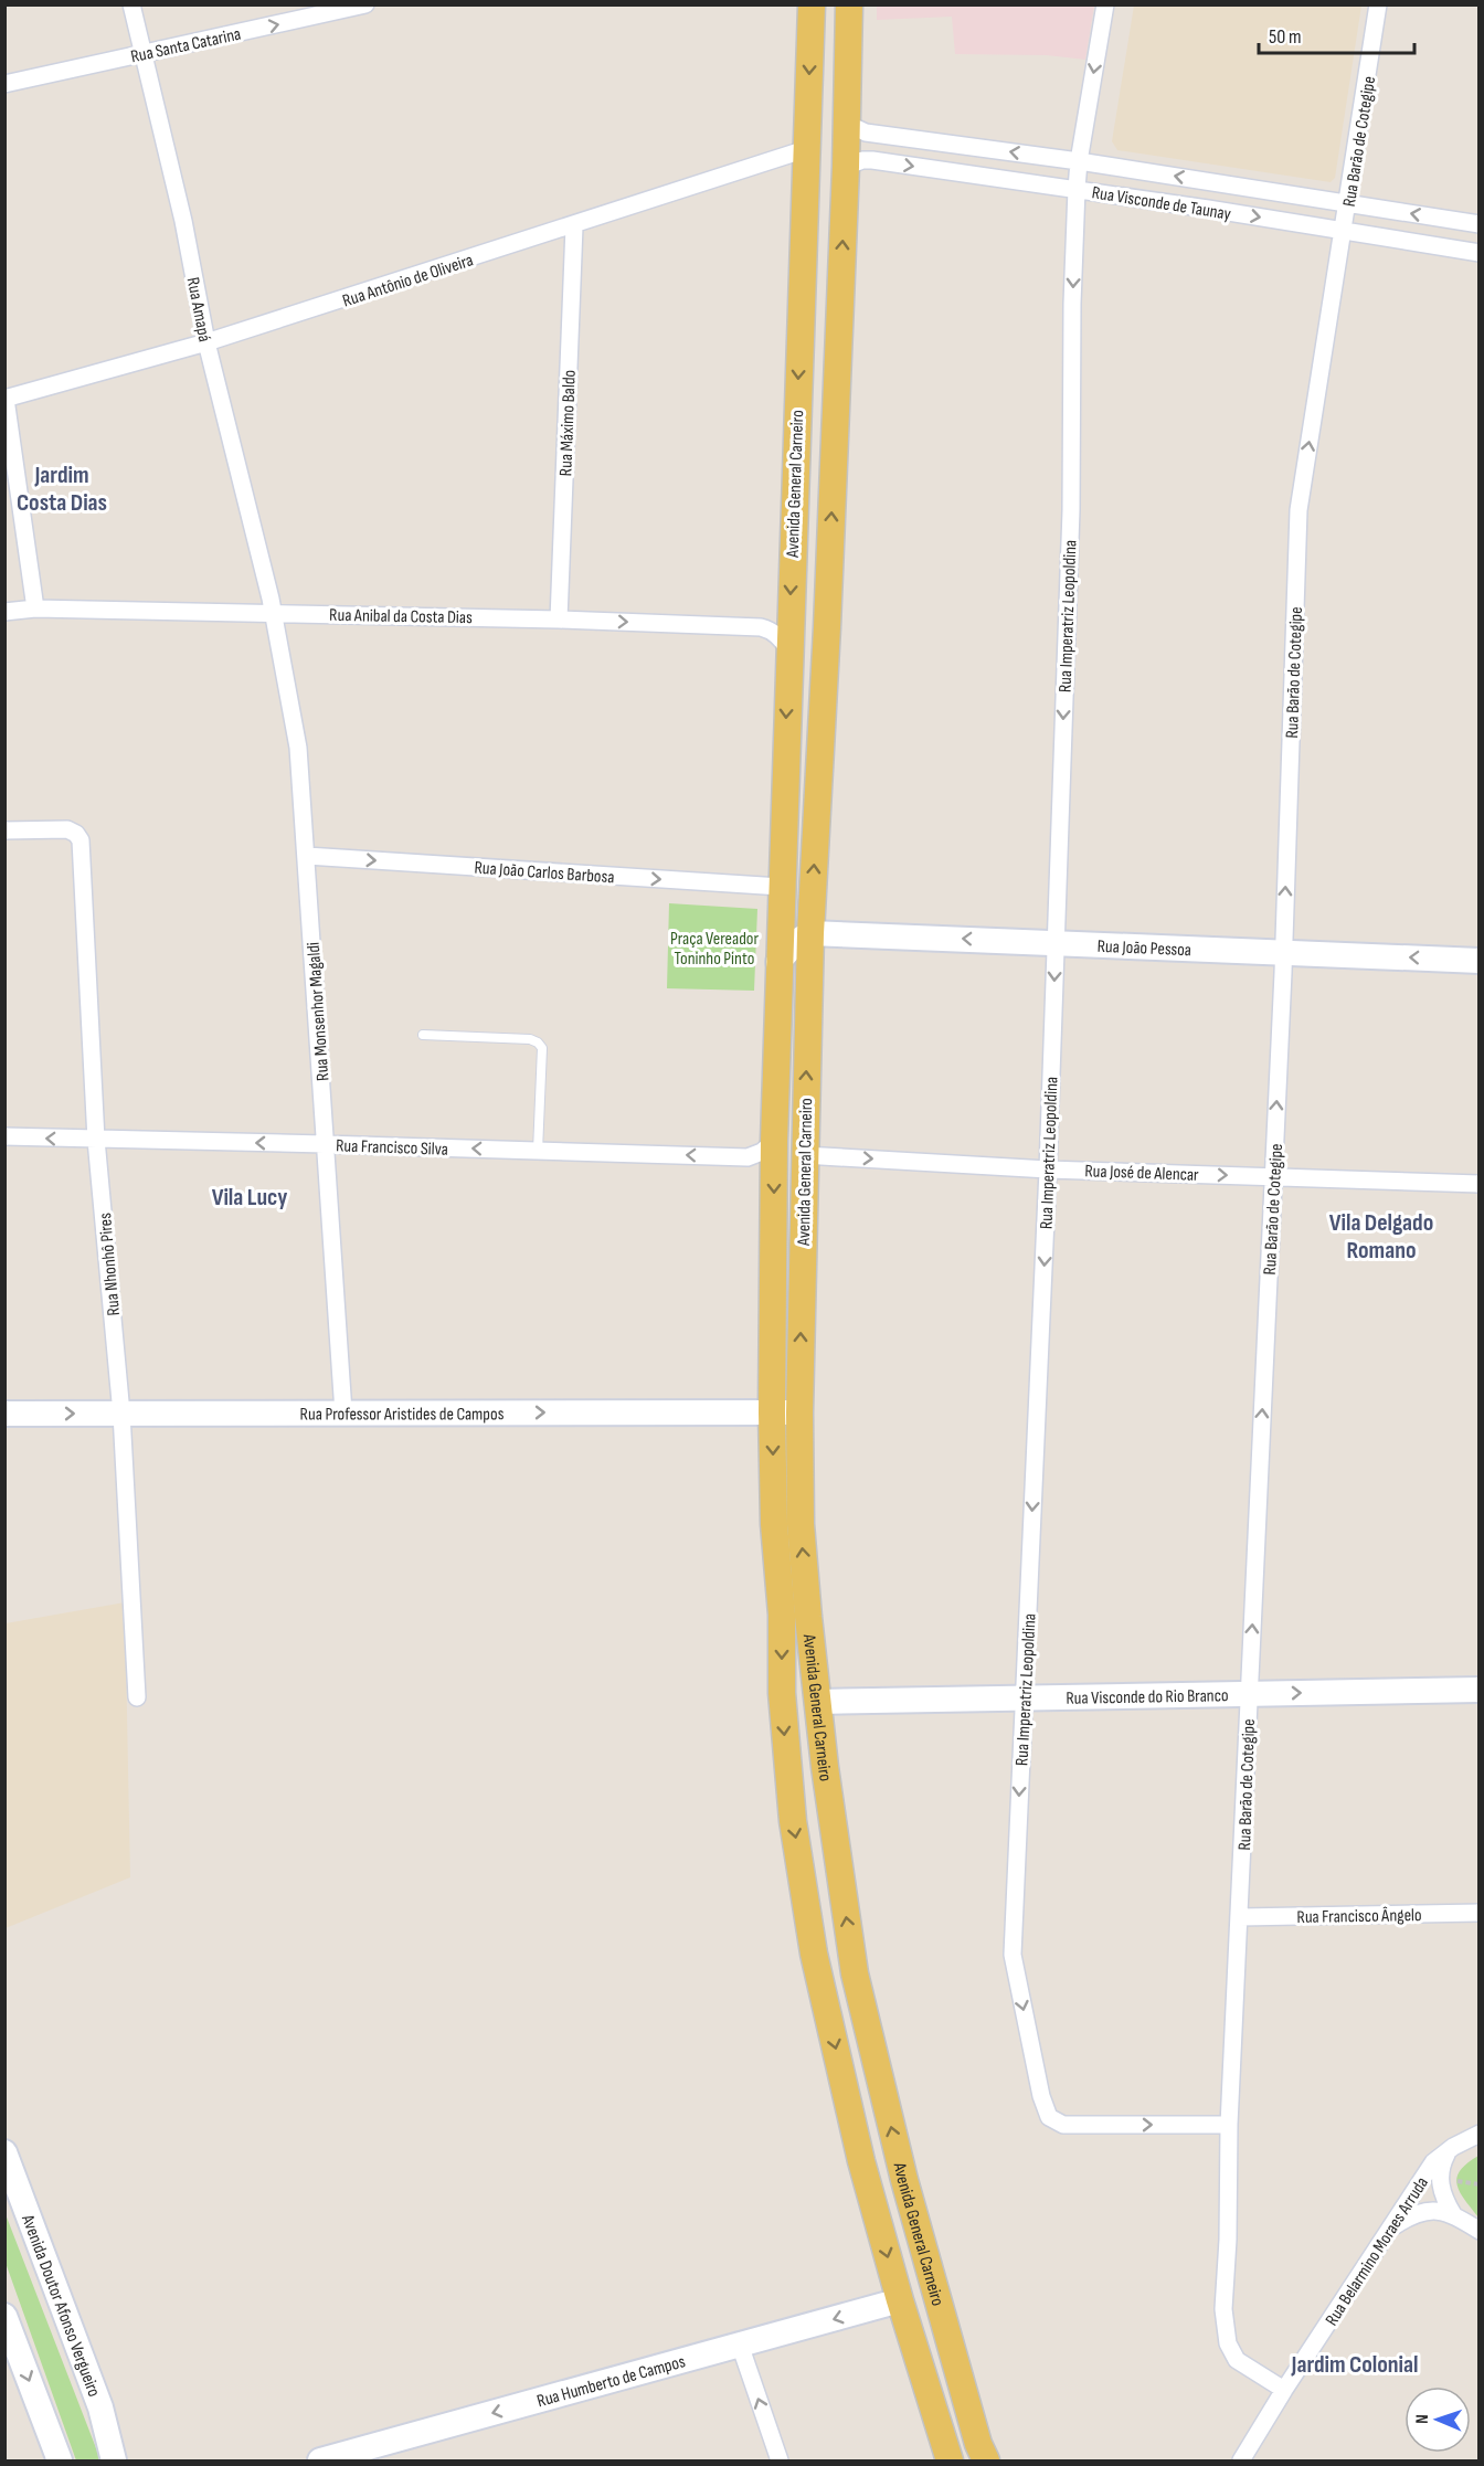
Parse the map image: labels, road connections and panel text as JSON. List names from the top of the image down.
{
  "streets": {
    "main road": [
      "Avenida General Carneiro",
      "Rua João Pessoa",
      "Rua Professor Aristides de Campos",
      "Rua Visconde do Rio Branco",
      "Avenida Doutor Afonso Vergueiro",
      "Rua Humberto de Campos"
    ],
    "street": [
      "Rua Santa Catarina",
      "Rua Barão de Cotegipe",
      "Rua Visconde de Taunay",
      "Rua Antônio de Oliveira",
      "Rua Amapá",
      "Rua Máximo Baldo",
      "Rua Anibal da Costa Dias",
      "Rua Imperatriz Leopoldina",
      "Rua João Carlos Barbosa",
      "Rua Monsenhor Magaldi",
      "Rua Francisco Silva",
      "Rua José de Alencar",
      "Rua Nhonhô Pires",
      "Rua Francisco Ângelo",
      "Rua Belarmino Moraes Arruda"
    ]
  },
  "crossings": [
    ["Rua Santa Catarina", "Rua Amapá"],
    ["Rua Barão de Cotegipe", "Rua Visconde de Taunay"],
    ["Rua Barão de Cotegipe", "Rua Imperatriz Leopoldina"],
    ["Rua Barão de Cotegipe", "Rua João Pessoa"],
    ["Rua Barão de Cotegipe", "Rua José de Alencar"],
    ["Rua Barão de Cotegipe", "Rua Visconde do Rio Branco"],
    ["Rua Barão de Cotegipe", "Rua Francisco Ângelo"],
    ["Rua Barão de Cotegipe", "Rua Belarmino Moraes Arruda"],
    ["Rua Visconde de Taunay", "Avenida General Carneiro"],
    ["Rua Visconde de Taunay", "Rua Imperatriz Leopoldina"],
    ["Rua Antônio de Oliveira", "Rua Amapá"],
    ["Rua Antônio de Oliveira", "Rua Máximo Baldo"],
    ["Rua Antônio de Oliveira", "Avenida General Carneiro"],
    ["Rua Amapá", "Rua Anibal da Costa Dias"],
    ["Rua Amapá", "Rua Monsenhor Magaldi"],
    ["Rua Máximo Baldo", "Rua Anibal da Costa Dias"],
    ["Avenida General Carneiro", "Rua Anibal da Costa Dias"],
    ["Avenida General Carneiro", "Rua João Carlos Barbosa"],
    ["Avenida General Carneiro", "Rua João Pessoa"],
    ["Avenida General Carneiro", "Rua Francisco Silva"],
    ["Avenida General Carneiro", "Rua José de Alencar"],
    ["Avenida General Carneiro", "Rua Professor Aristides de Campos"],
    ["Avenida General Carneiro", "Rua Visconde do Rio Branco"],
    ["Avenida General Carneiro", "Rua Humberto de Campos"],
    ["Rua Anibal da Costa Dias", "Rua Monsenhor Magaldi"],
    ["Rua Imperatriz Leopoldina", "Rua João Pessoa"],
    ["Rua Imperatriz Leopoldina", "Rua José de Alencar"],
    ["Rua Imperatriz Leopoldina", "Rua Visconde do Rio Branco"],
    ["Rua João Carlos Barbosa", "Rua Monsenhor Magaldi"],
    ["Rua Monsenhor Magaldi", "Rua Francisco Silva"],
    ["Rua Monsenhor Magaldi", "Rua Professor Aristides de Campos"],
    ["Rua Francisco Silva", "Rua Nhonhô Pires"],
    ["Rua Nhonhô Pires", "Rua Professor Aristides de Campos"]
  ],
  "one_way": [
    "Rua Santa Catarina",
    "Rua Barão de Cotegipe",
    "Rua Imperatriz Leopoldina",
    "Rua João Carlos Barbosa",
    "Rua João Pessoa",
    "Rua Francisco Silva",
    "Rua José de Alencar",
    "Rua Professor Aristides de Campos",
    "Rua Humberto de Campos"
  ],
  "districts": [
    "Jardim Costa Dias",
    "Vila Lucy",
    "Vila Delgado Romano",
    "Jardim Colonial"
  ],
  "parks": ["Praça Vereador Toninho Pinto"],
  "scale_bar": "50 m",
  "north": "left"
}
